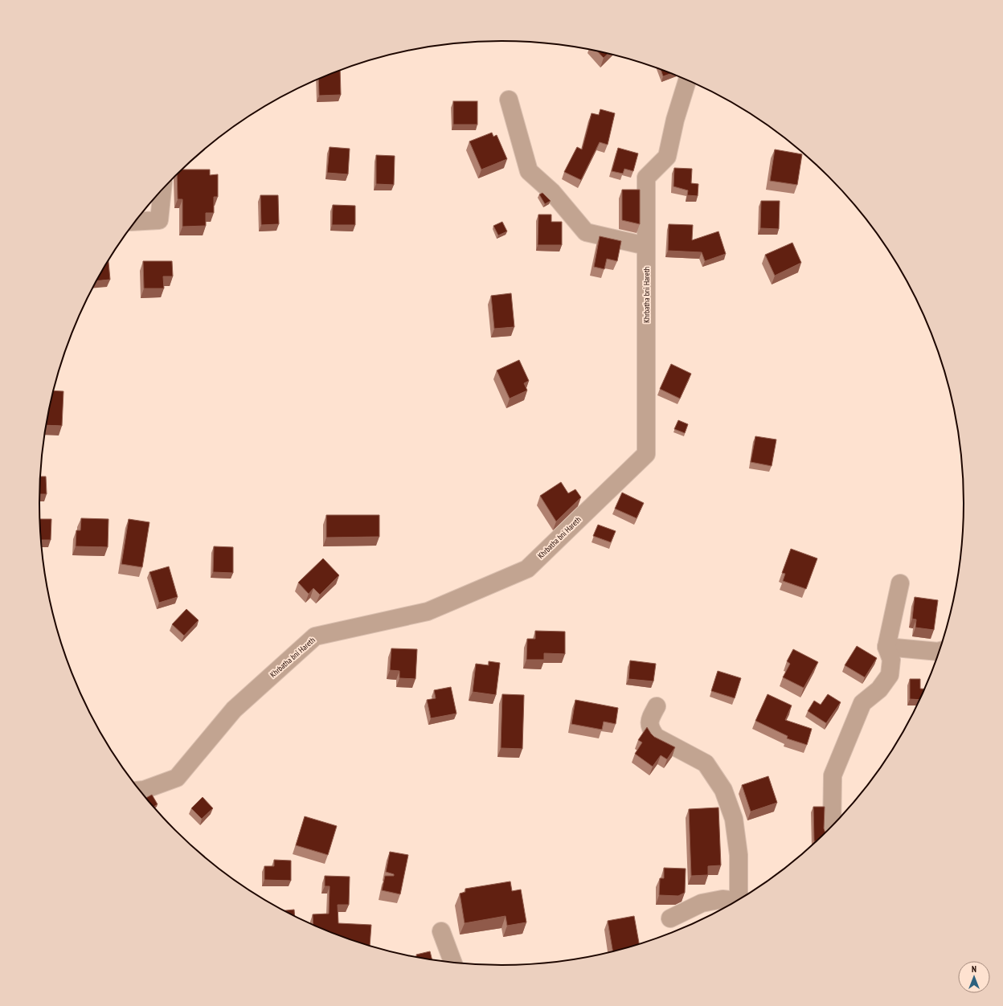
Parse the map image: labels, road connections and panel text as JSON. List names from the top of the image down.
{
  "streets": {
    "street": ["Khrbatha bni Hareth"]
  },
  "north": "top"
}
